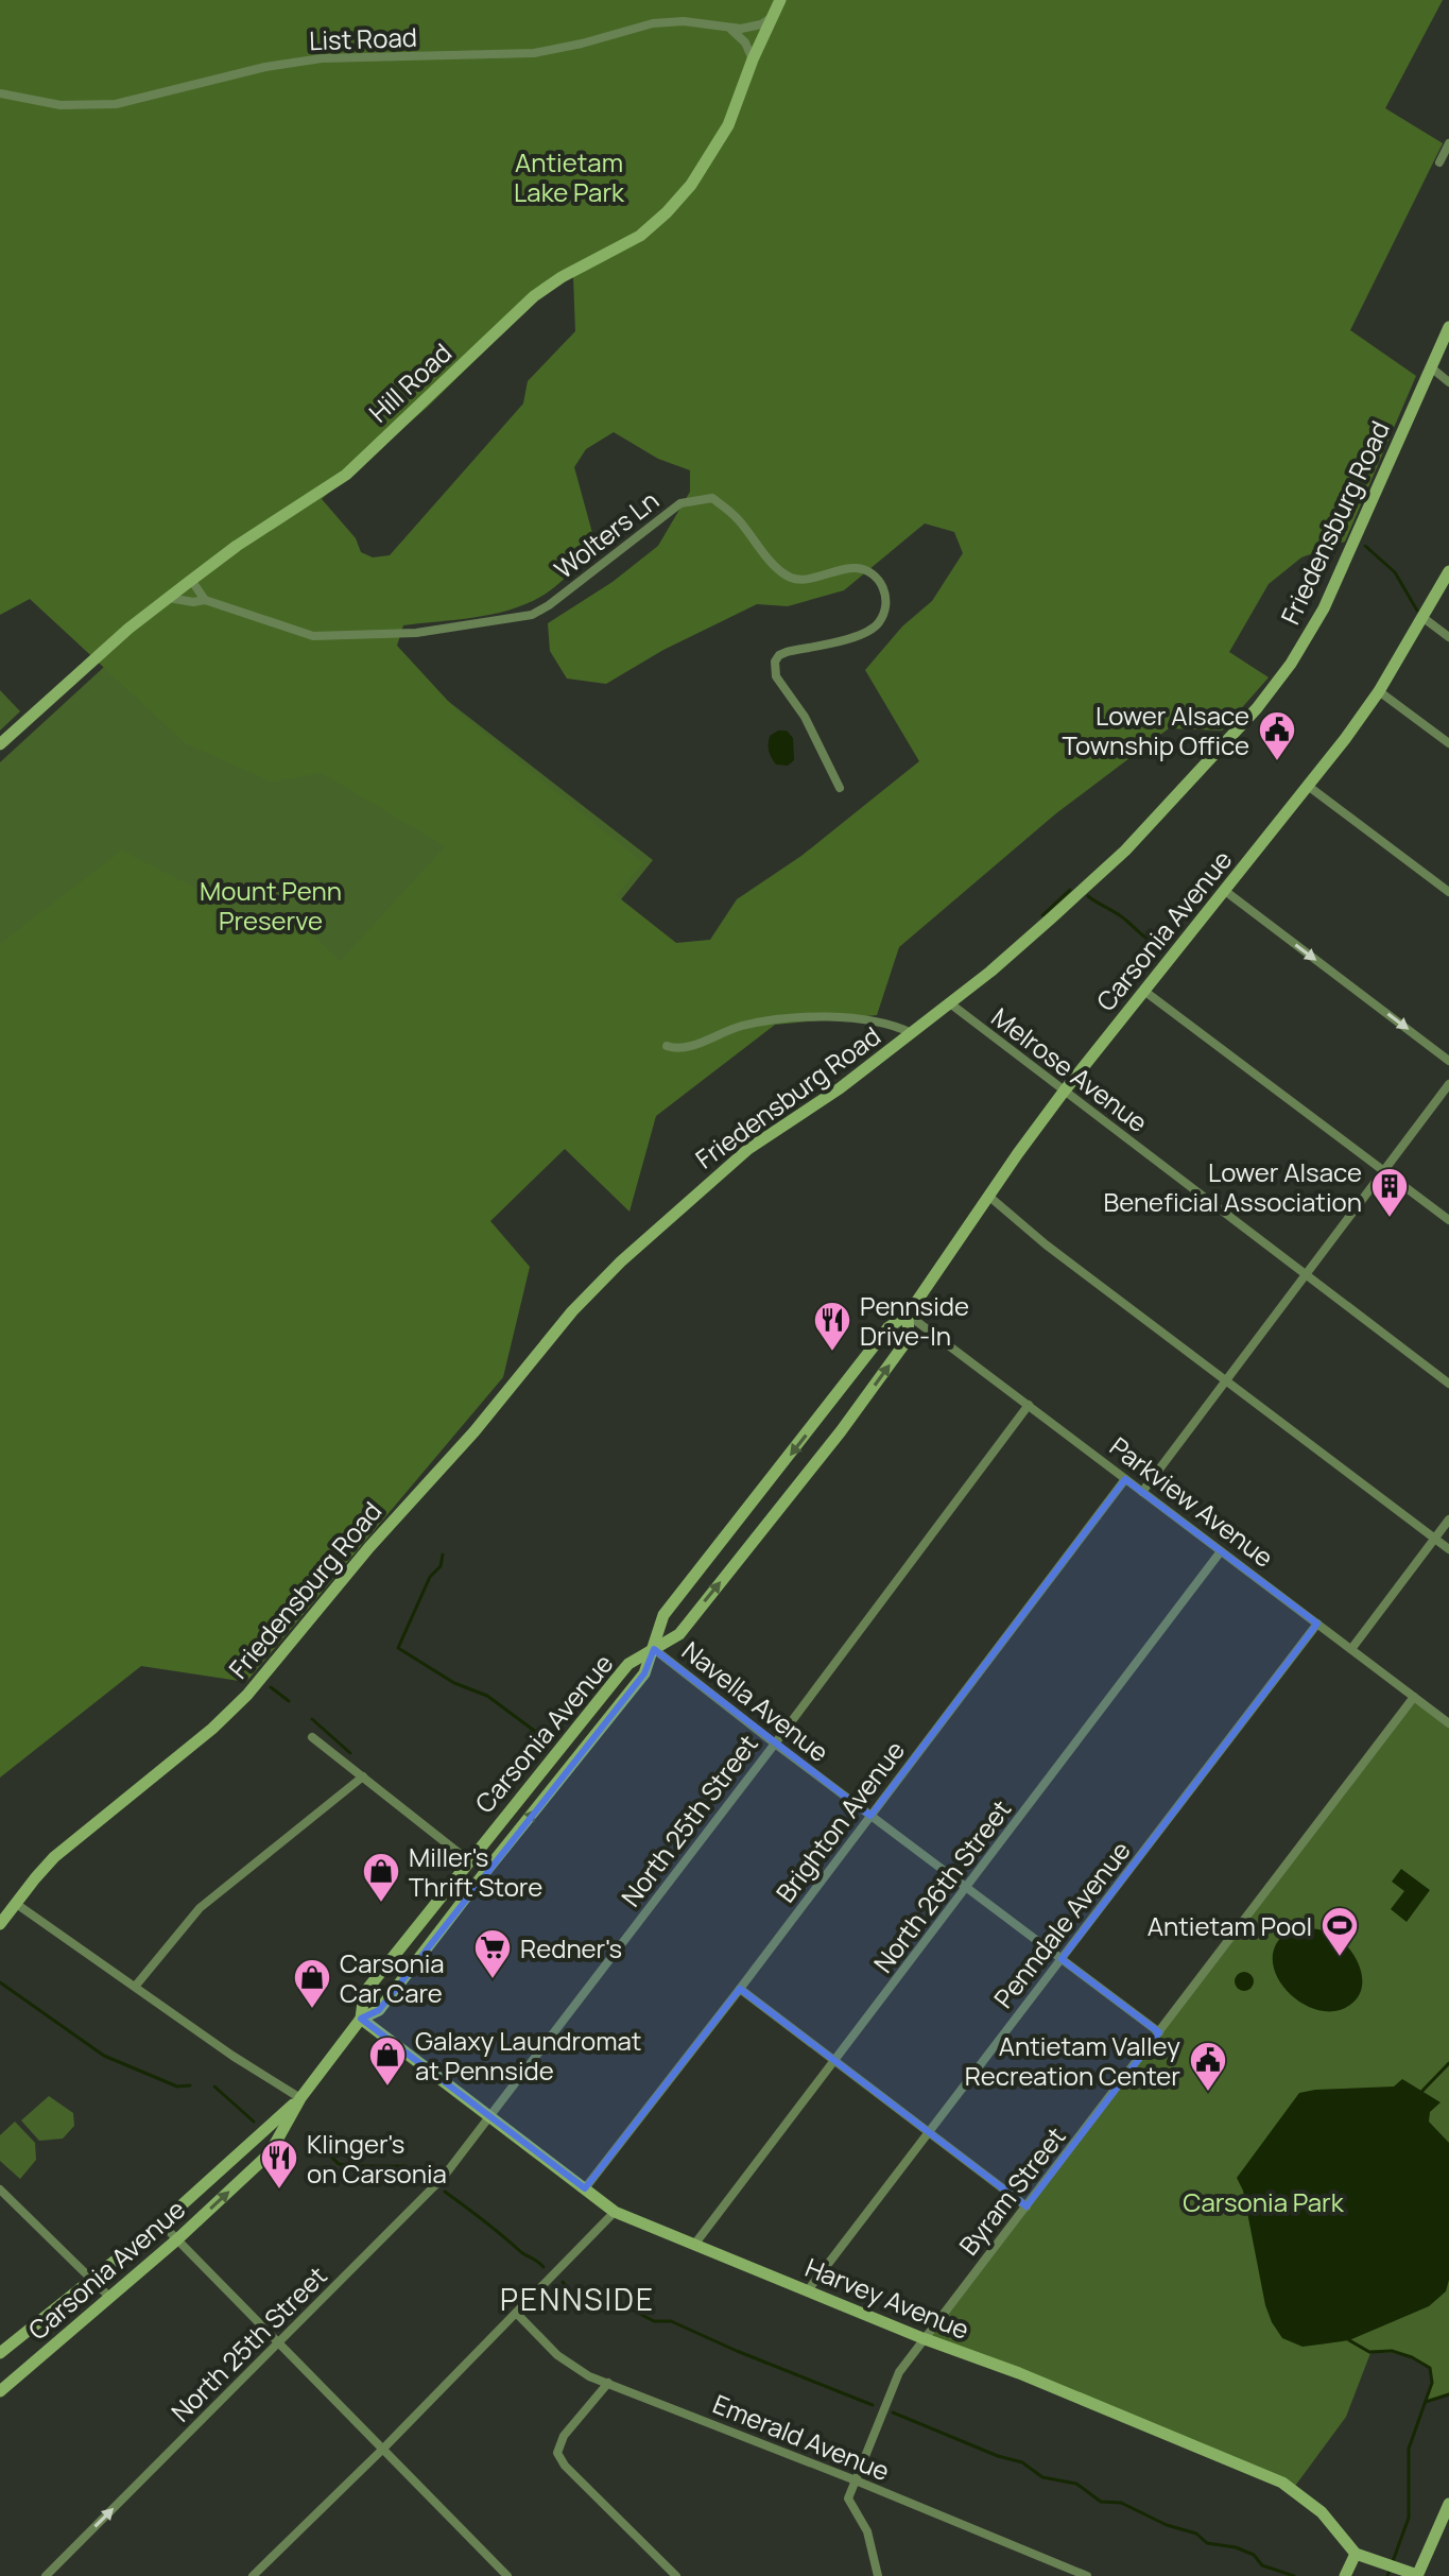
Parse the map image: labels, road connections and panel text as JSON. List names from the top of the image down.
{
  "streets": {
    "street": [
      "List Road",
      "Hill Road",
      "Friedensburg Road",
      "Wolters Ln",
      "Carsonia Avenue",
      "Melrose Avenue",
      "Parkview Avenue",
      "Navella Avenue",
      "North 25th Street",
      "Brighton Avenue",
      "North 26th Street",
      "Penndale Avenue",
      "Byram Street",
      "Harvey Avenue",
      "Emerald Avenue"
    ]
  },
  "crossings": [
    ["List Road", "Hill Road"],
    ["Friedensburg Road", "Melrose Avenue"],
    ["Carsonia Avenue", "Melrose Avenue"],
    ["Carsonia Avenue", "Parkview Avenue"],
    ["Carsonia Avenue", "Navella Avenue"],
    ["Carsonia Avenue", "Harvey Avenue"],
    ["Parkview Avenue", "North 25th Street"],
    ["Parkview Avenue", "Brighton Avenue"],
    ["Parkview Avenue", "North 26th Street"],
    ["Parkview Avenue", "Penndale Avenue"],
    ["Parkview Avenue", "Byram Street"],
    ["Navella Avenue", "North 25th Street"],
    ["Navella Avenue", "Brighton Avenue"],
    ["Navella Avenue", "North 26th Street"],
    ["Navella Avenue", "Penndale Avenue"],
    ["Navella Avenue", "Byram Street"],
    ["North 25th Street", "Harvey Avenue"],
    ["Brighton Avenue", "Harvey Avenue"],
    ["North 26th Street", "Harvey Avenue"],
    ["Penndale Avenue", "Harvey Avenue"],
    ["Byram Street", "Harvey Avenue"],
    ["Byram Street", "Emerald Avenue"]
  ],
  "districts": ["PENNSIDE"],
  "parks": ["Antietam Lake Park", "Mount Penn Preserve", "Carsonia Park"],
  "places": {
    "public building": ["Lower Alsace Township Office", "Antietam Valley Recreation Center"],
    "building": ["Lower Alsace Beneficial Association"],
    "restaurant": ["Pennside Drive-In", "Klinger's on Carsonia"],
    "shop": ["Miller's Thrift Store", "Carsonia Car Care", "Galaxy Laundromat at Pennside"],
    "sports": ["Antietam Pool"],
    "supermarket": ["Redner's"]
  }
}
